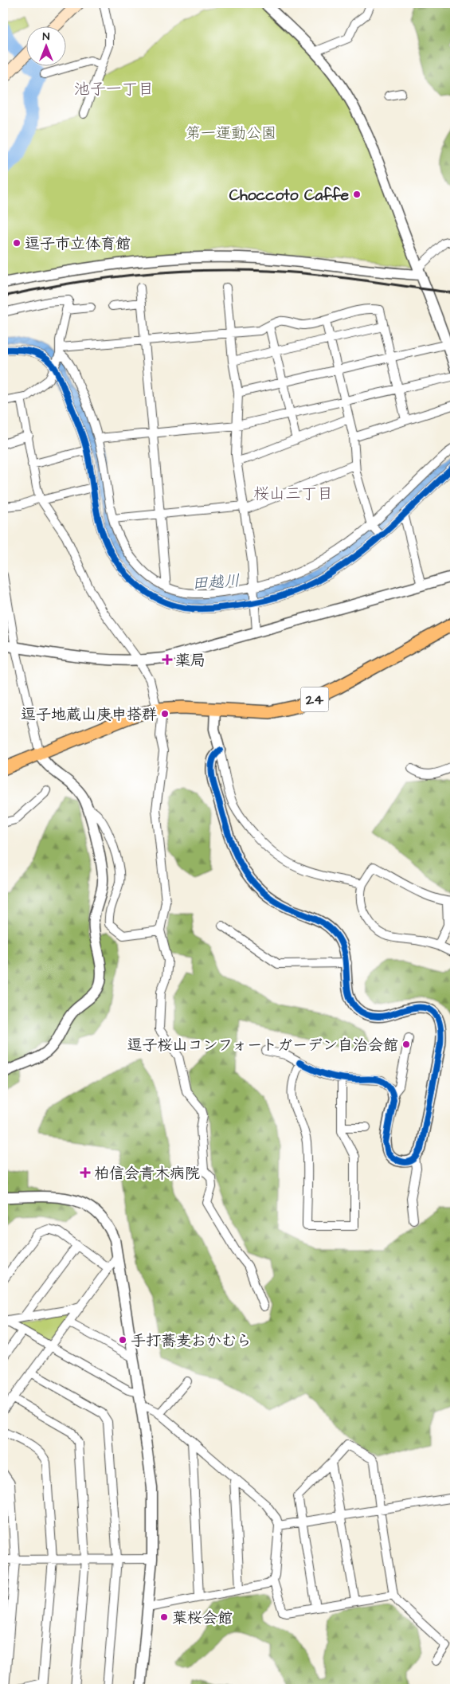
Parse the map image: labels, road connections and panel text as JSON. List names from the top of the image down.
{
  "streets": {
    "main road": ["24"]
  },
  "districts": ["池子一丁目", "桜山三丁目"],
  "water": ["田越川"],
  "parks": ["第一運動公園"],
  "places": {
    "other": [
      "Choccoto Caffe",
      "逗子市立体育館",
      "逗子地蔵山庚申搭群",
      "逗子桜山コンフォートガーデン自治会館",
      "手打蕎麦おかむら",
      "葉桜会館"
    ],
    "health": ["薬局", "柏信会青木病院"]
  },
  "north": "top"
}
